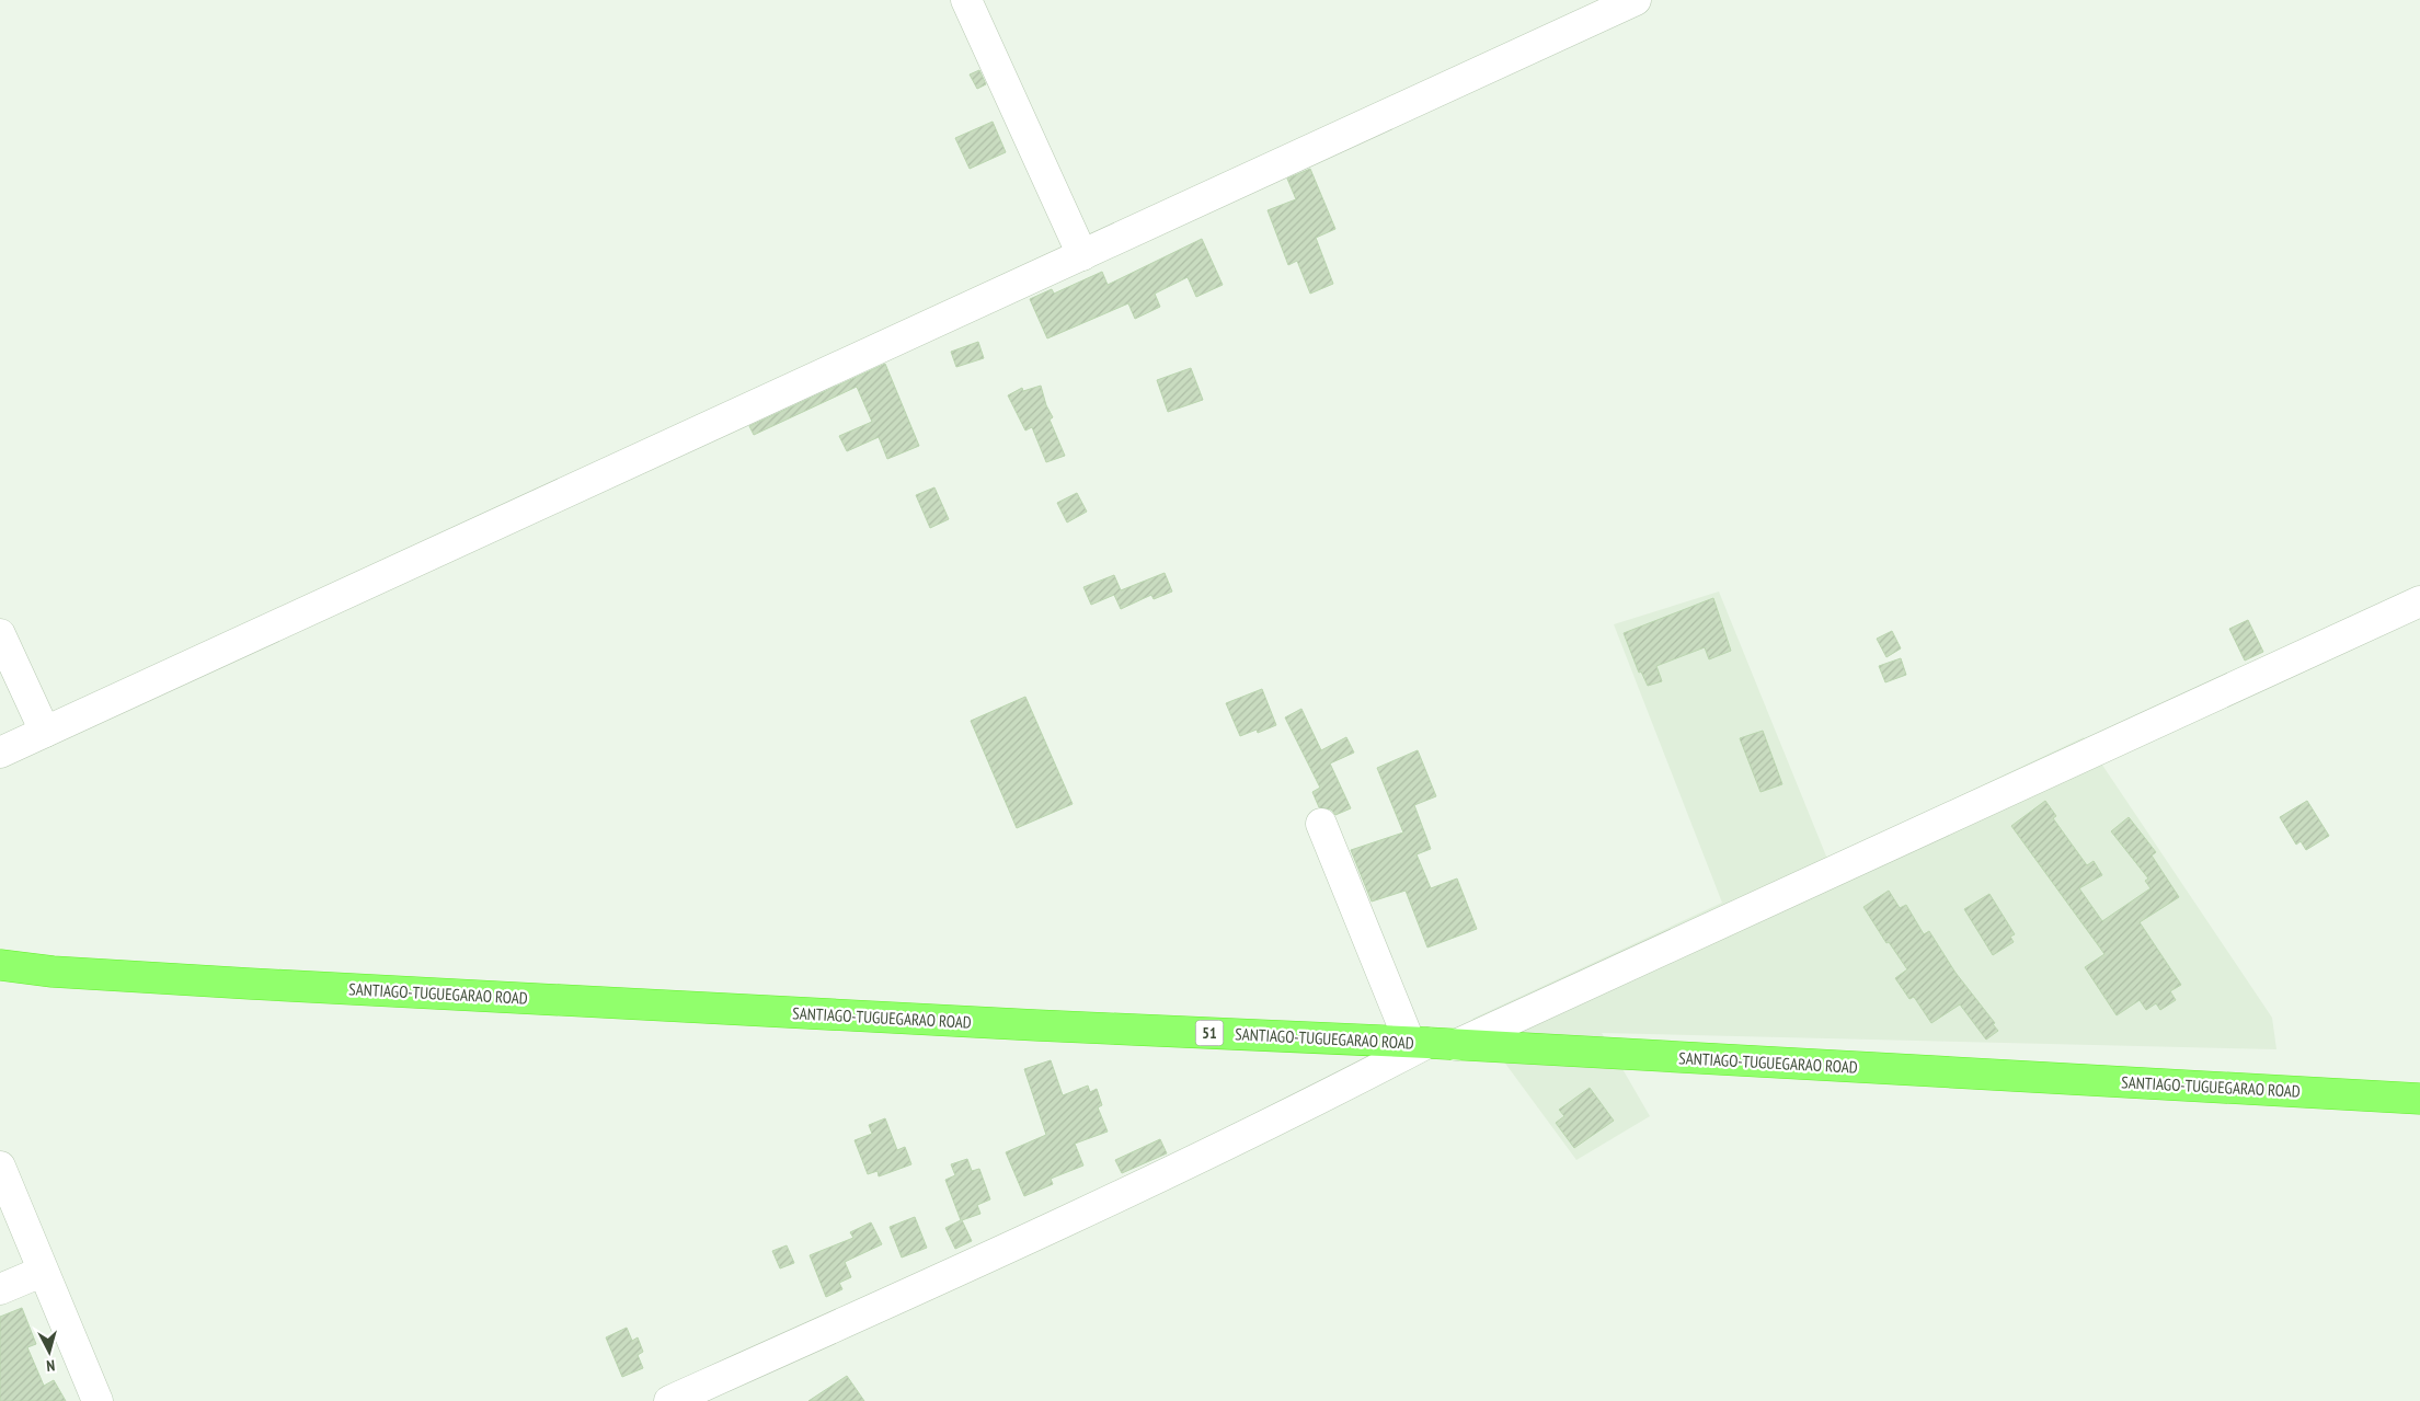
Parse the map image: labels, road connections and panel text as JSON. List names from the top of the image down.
{
  "streets": {
    "highway": ["SANTIAGO-TUGUEGARAO ROAD", "51"]
  },
  "north": "bottom"
}
